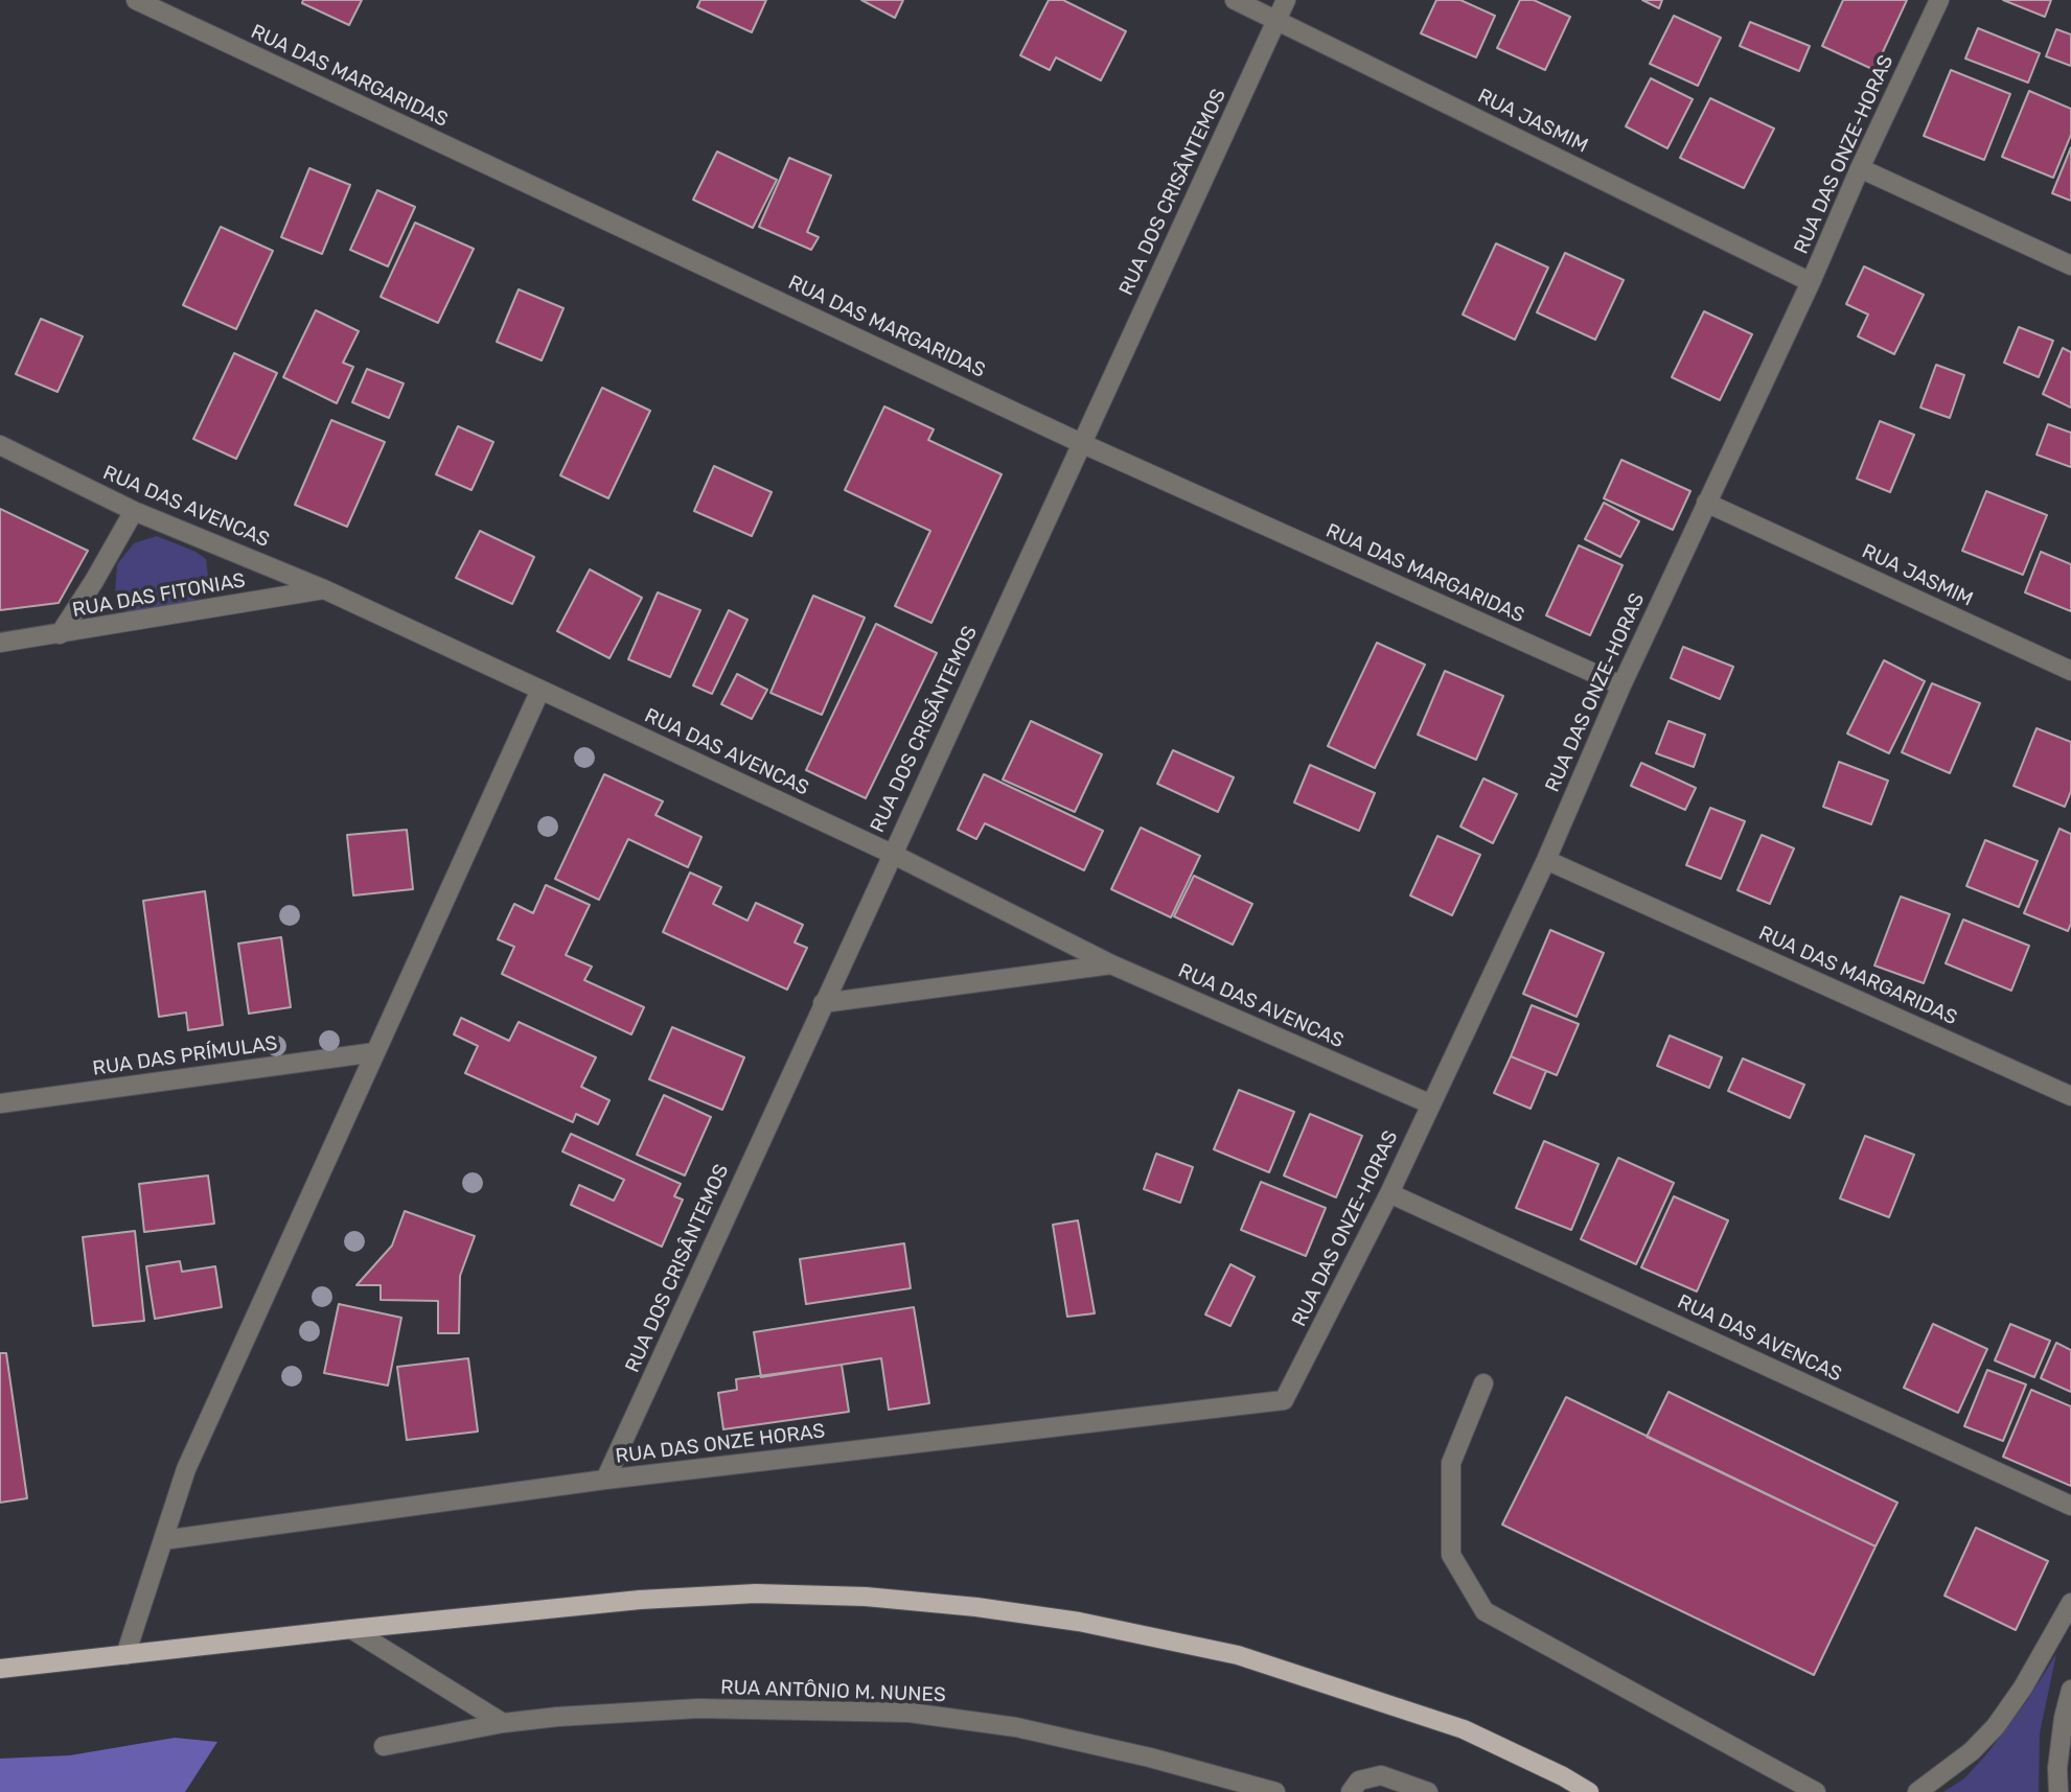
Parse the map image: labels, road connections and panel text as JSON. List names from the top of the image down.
{
  "streets": {
    "street": [
      "RUA DAS MARGARIDAS",
      "RUA JASMIM",
      "RUA DAS ONZE-HORAS",
      "RUA DOS CRISÂNTEMOS",
      "RUA DAS AVENCAS",
      "RUA DAS FITONIAS",
      "RUA DAS PRÍMULAS",
      "RUA DAS ONZE HORAS",
      "RUA ANTÔNIO M. NUNES"
    ]
  },
  "crossings": [
    ["RUA DAS MARGARIDAS", "RUA DAS ONZE-HORAS"],
    ["RUA DAS MARGARIDAS", "RUA DOS CRISÂNTEMOS"],
    ["RUA JASMIM", "RUA DAS ONZE-HORAS"],
    ["RUA JASMIM", "RUA DOS CRISÂNTEMOS"],
    ["RUA DAS ONZE-HORAS", "RUA DAS AVENCAS"],
    ["RUA DAS ONZE-HORAS", "RUA DAS ONZE HORAS"],
    ["RUA DOS CRISÂNTEMOS", "RUA DAS AVENCAS"],
    ["RUA DOS CRISÂNTEMOS", "RUA DAS ONZE HORAS"],
    ["RUA DAS AVENCAS", "RUA DAS FITONIAS"]
  ]
}
